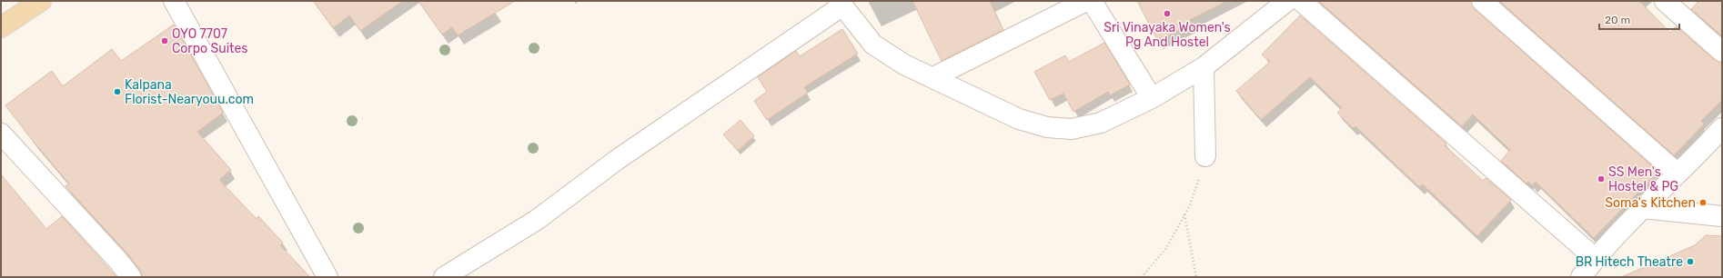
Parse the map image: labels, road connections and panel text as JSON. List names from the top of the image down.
{
  "places": [
    "Sri Vinayaka Women's Pg And Hostel",
    "OYO 7707 Corpo Suites",
    "Kalpana Florist-Nearyouu.com",
    "SS Men's Hostel & PG",
    "Soma's Kitchen",
    "BR Hitech Theatre"
  ],
  "scale_bar": "20 m"
}
